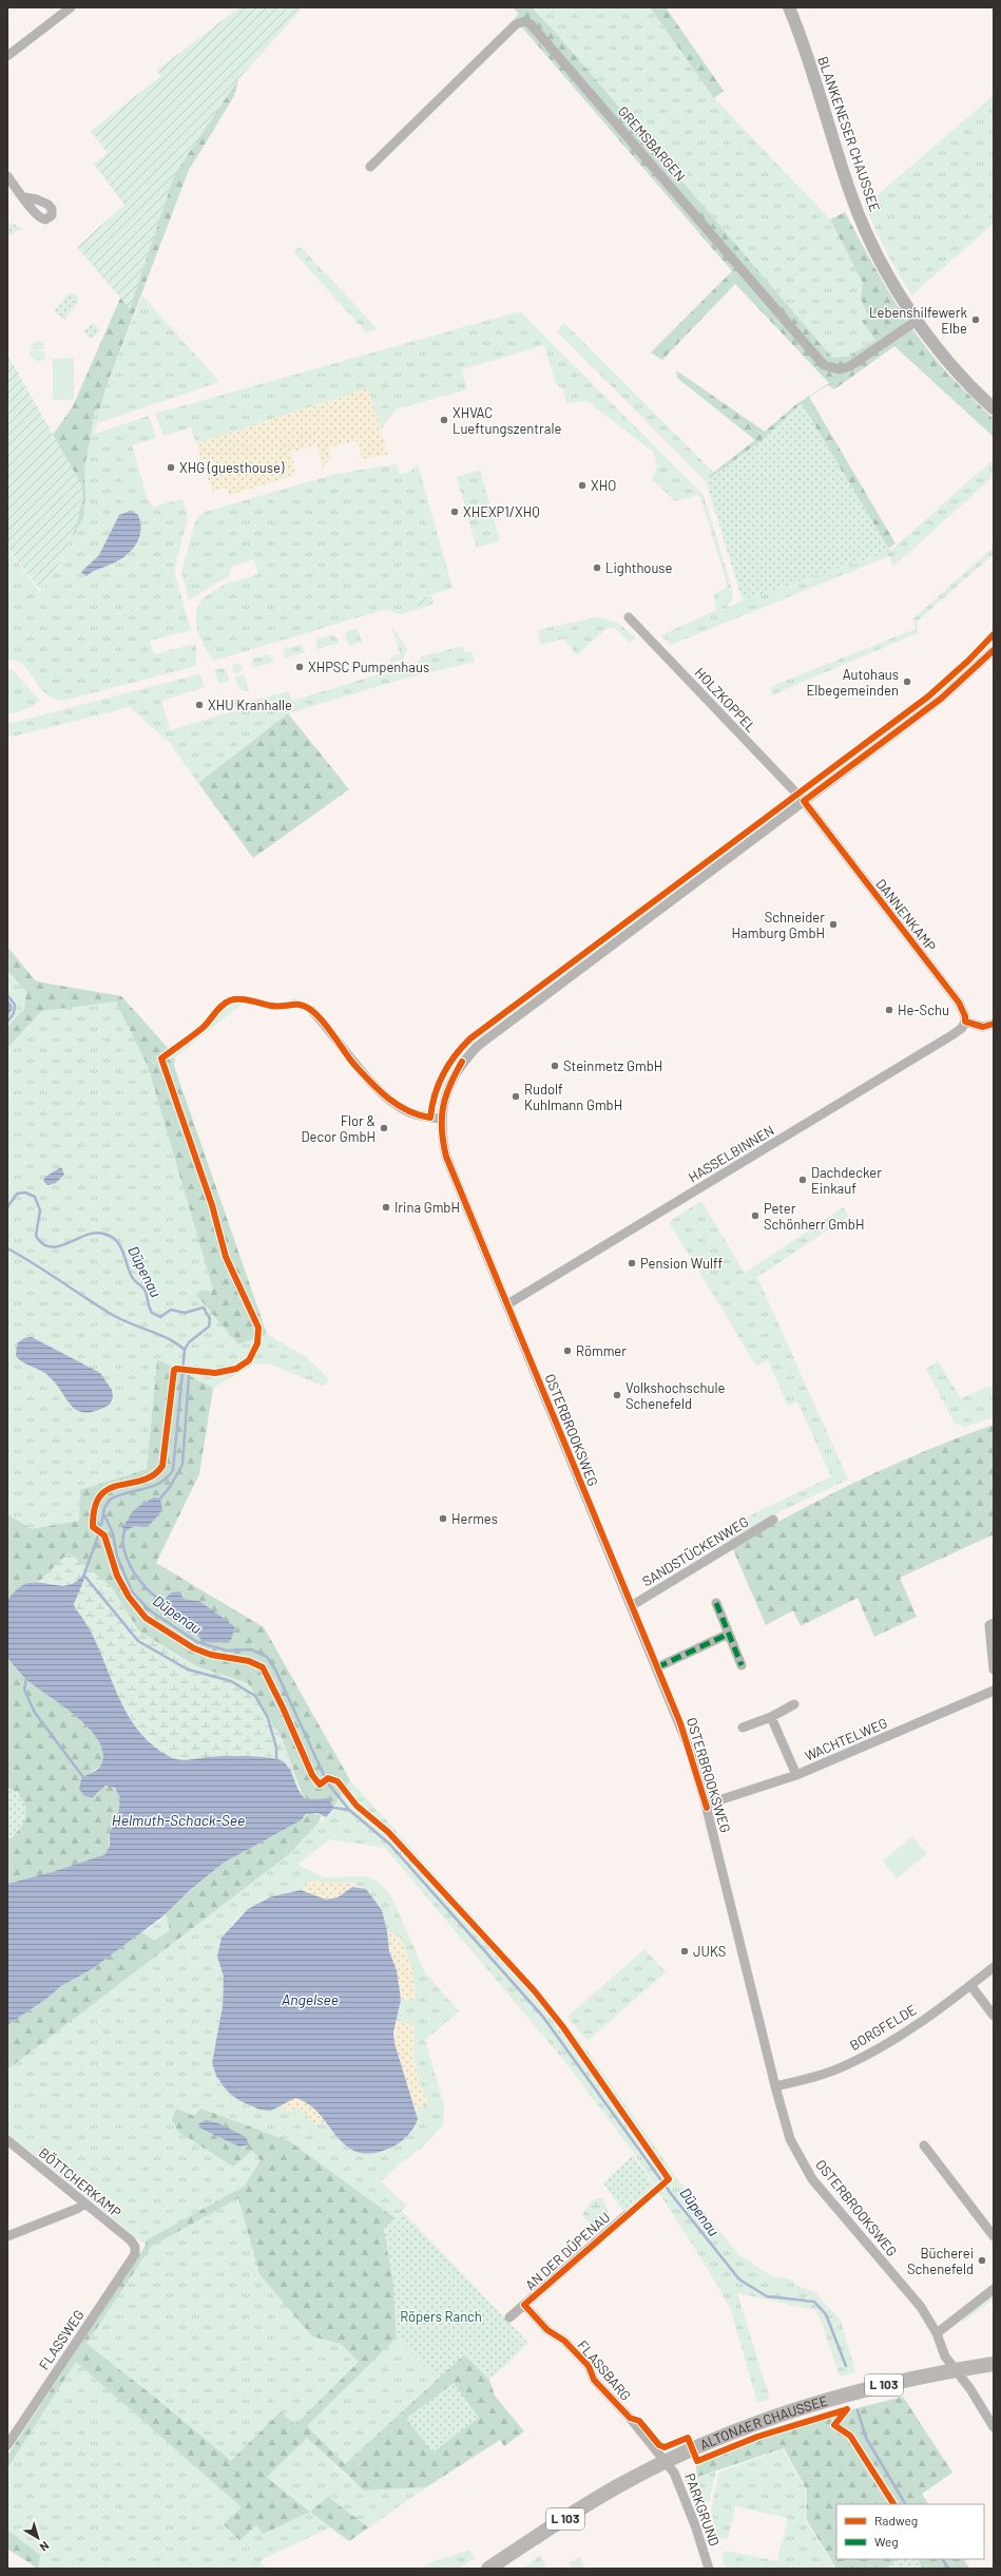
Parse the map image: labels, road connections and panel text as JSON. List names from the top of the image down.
{
  "streets": {
    "main road": ["BLANKENESER CHAUSSEE", "L 103", "ALTONAER CHAUSSEE"],
    "street": [
      "GREMSBARGEN",
      "HOLZKOPPEL",
      "DANNENKAMP",
      "HASSELBINNEN",
      "OSTERBROOKSWEG",
      "SANDSTÜCKENWEG",
      "WACHTELWEG",
      "BORGFELDE",
      "BÖTTCHERKAMP",
      "AN DER DÜPENAU",
      "FLASSWEG",
      "FLASSBARG",
      "PARKGRUND"
    ]
  },
  "crossings": [
    ["BLANKENESER CHAUSSEE", "GREMSBARGEN"],
    ["HOLZKOPPEL", "DANNENKAMP"],
    ["HOLZKOPPEL", "OSTERBROOKSWEG"],
    ["DANNENKAMP", "HASSELBINNEN"],
    ["DANNENKAMP", "OSTERBROOKSWEG"],
    ["HASSELBINNEN", "OSTERBROOKSWEG"],
    ["OSTERBROOKSWEG", "SANDSTÜCKENWEG"],
    ["OSTERBROOKSWEG", "WACHTELWEG"],
    ["OSTERBROOKSWEG", "BORGFELDE"],
    ["OSTERBROOKSWEG", "ALTONAER CHAUSSEE"],
    ["BÖTTCHERKAMP", "FLASSWEG"],
    ["AN DER DÜPENAU", "FLASSBARG"],
    ["FLASSBARG", "ALTONAER CHAUSSEE"],
    ["FLASSBARG", "PARKGRUND"],
    ["ALTONAER CHAUSSEE", "PARKGRUND"]
  ],
  "water": ["Düpenau", "Helmuth-Schack-See", "Angelsee"],
  "parks": ["Röpers Ranch"],
  "places": [
    "Lebenshilfewerk Elbe",
    "XHVAC Lueftungszentrale",
    "XHG (guesthouse)",
    "XHO",
    "XHEXP1/XHQ",
    "Lighthouse",
    "XHPSC Pumpenhaus",
    "Autohaus Elbegemeinden",
    "XHU Kranhalle",
    "Schneider Hamburg GmbH",
    "He-Schu",
    "Steinmetz GmbH",
    "Rudolf Kuhlmann GmbH",
    "Flor & Decor GmbH",
    "Dachdecker Einkauf",
    "Irina GmbH",
    "Peter Schönherr GmbH",
    "Pension Wulff",
    "Römmer",
    "Volkshochschule Schenefeld",
    "Hermes",
    "JUKS",
    "Bücherei Schenefeld"
  ],
  "legend": ["Radweg", "Weg"],
  "north": "bottom right"
}
